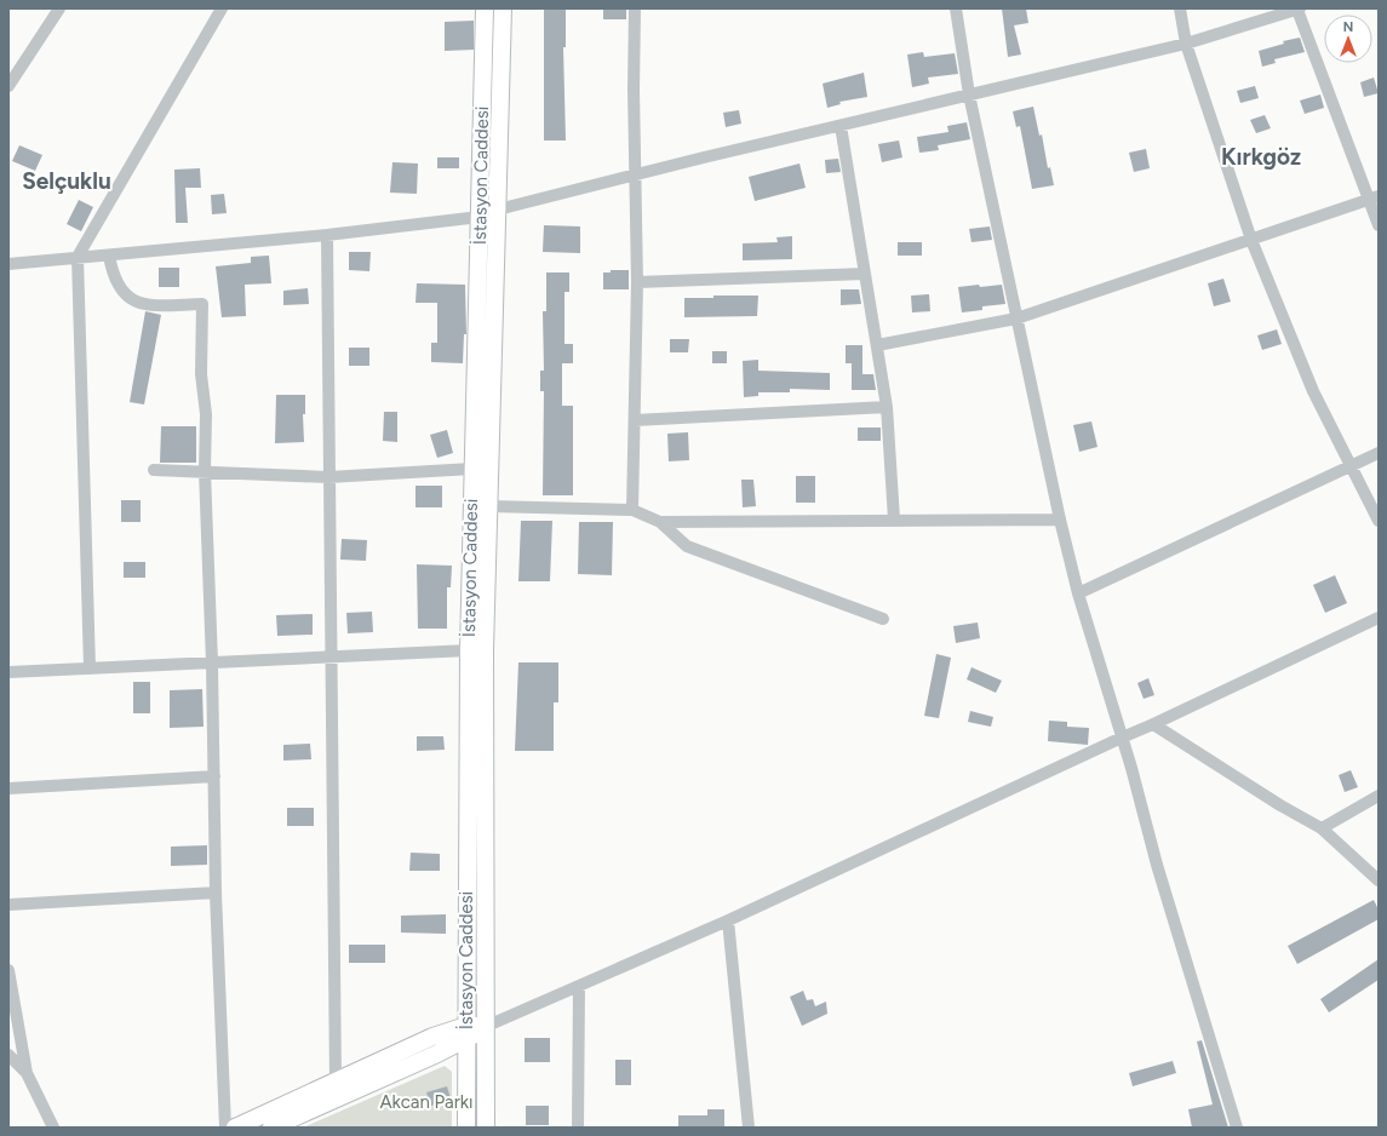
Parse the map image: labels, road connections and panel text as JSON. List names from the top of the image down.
{
  "streets": {
    "main road": ["İstasyon Caddesi"]
  },
  "districts": ["Kırkgöz", "Selçuklu"],
  "parks": ["Akcan Parkı"],
  "north": "top"
}
